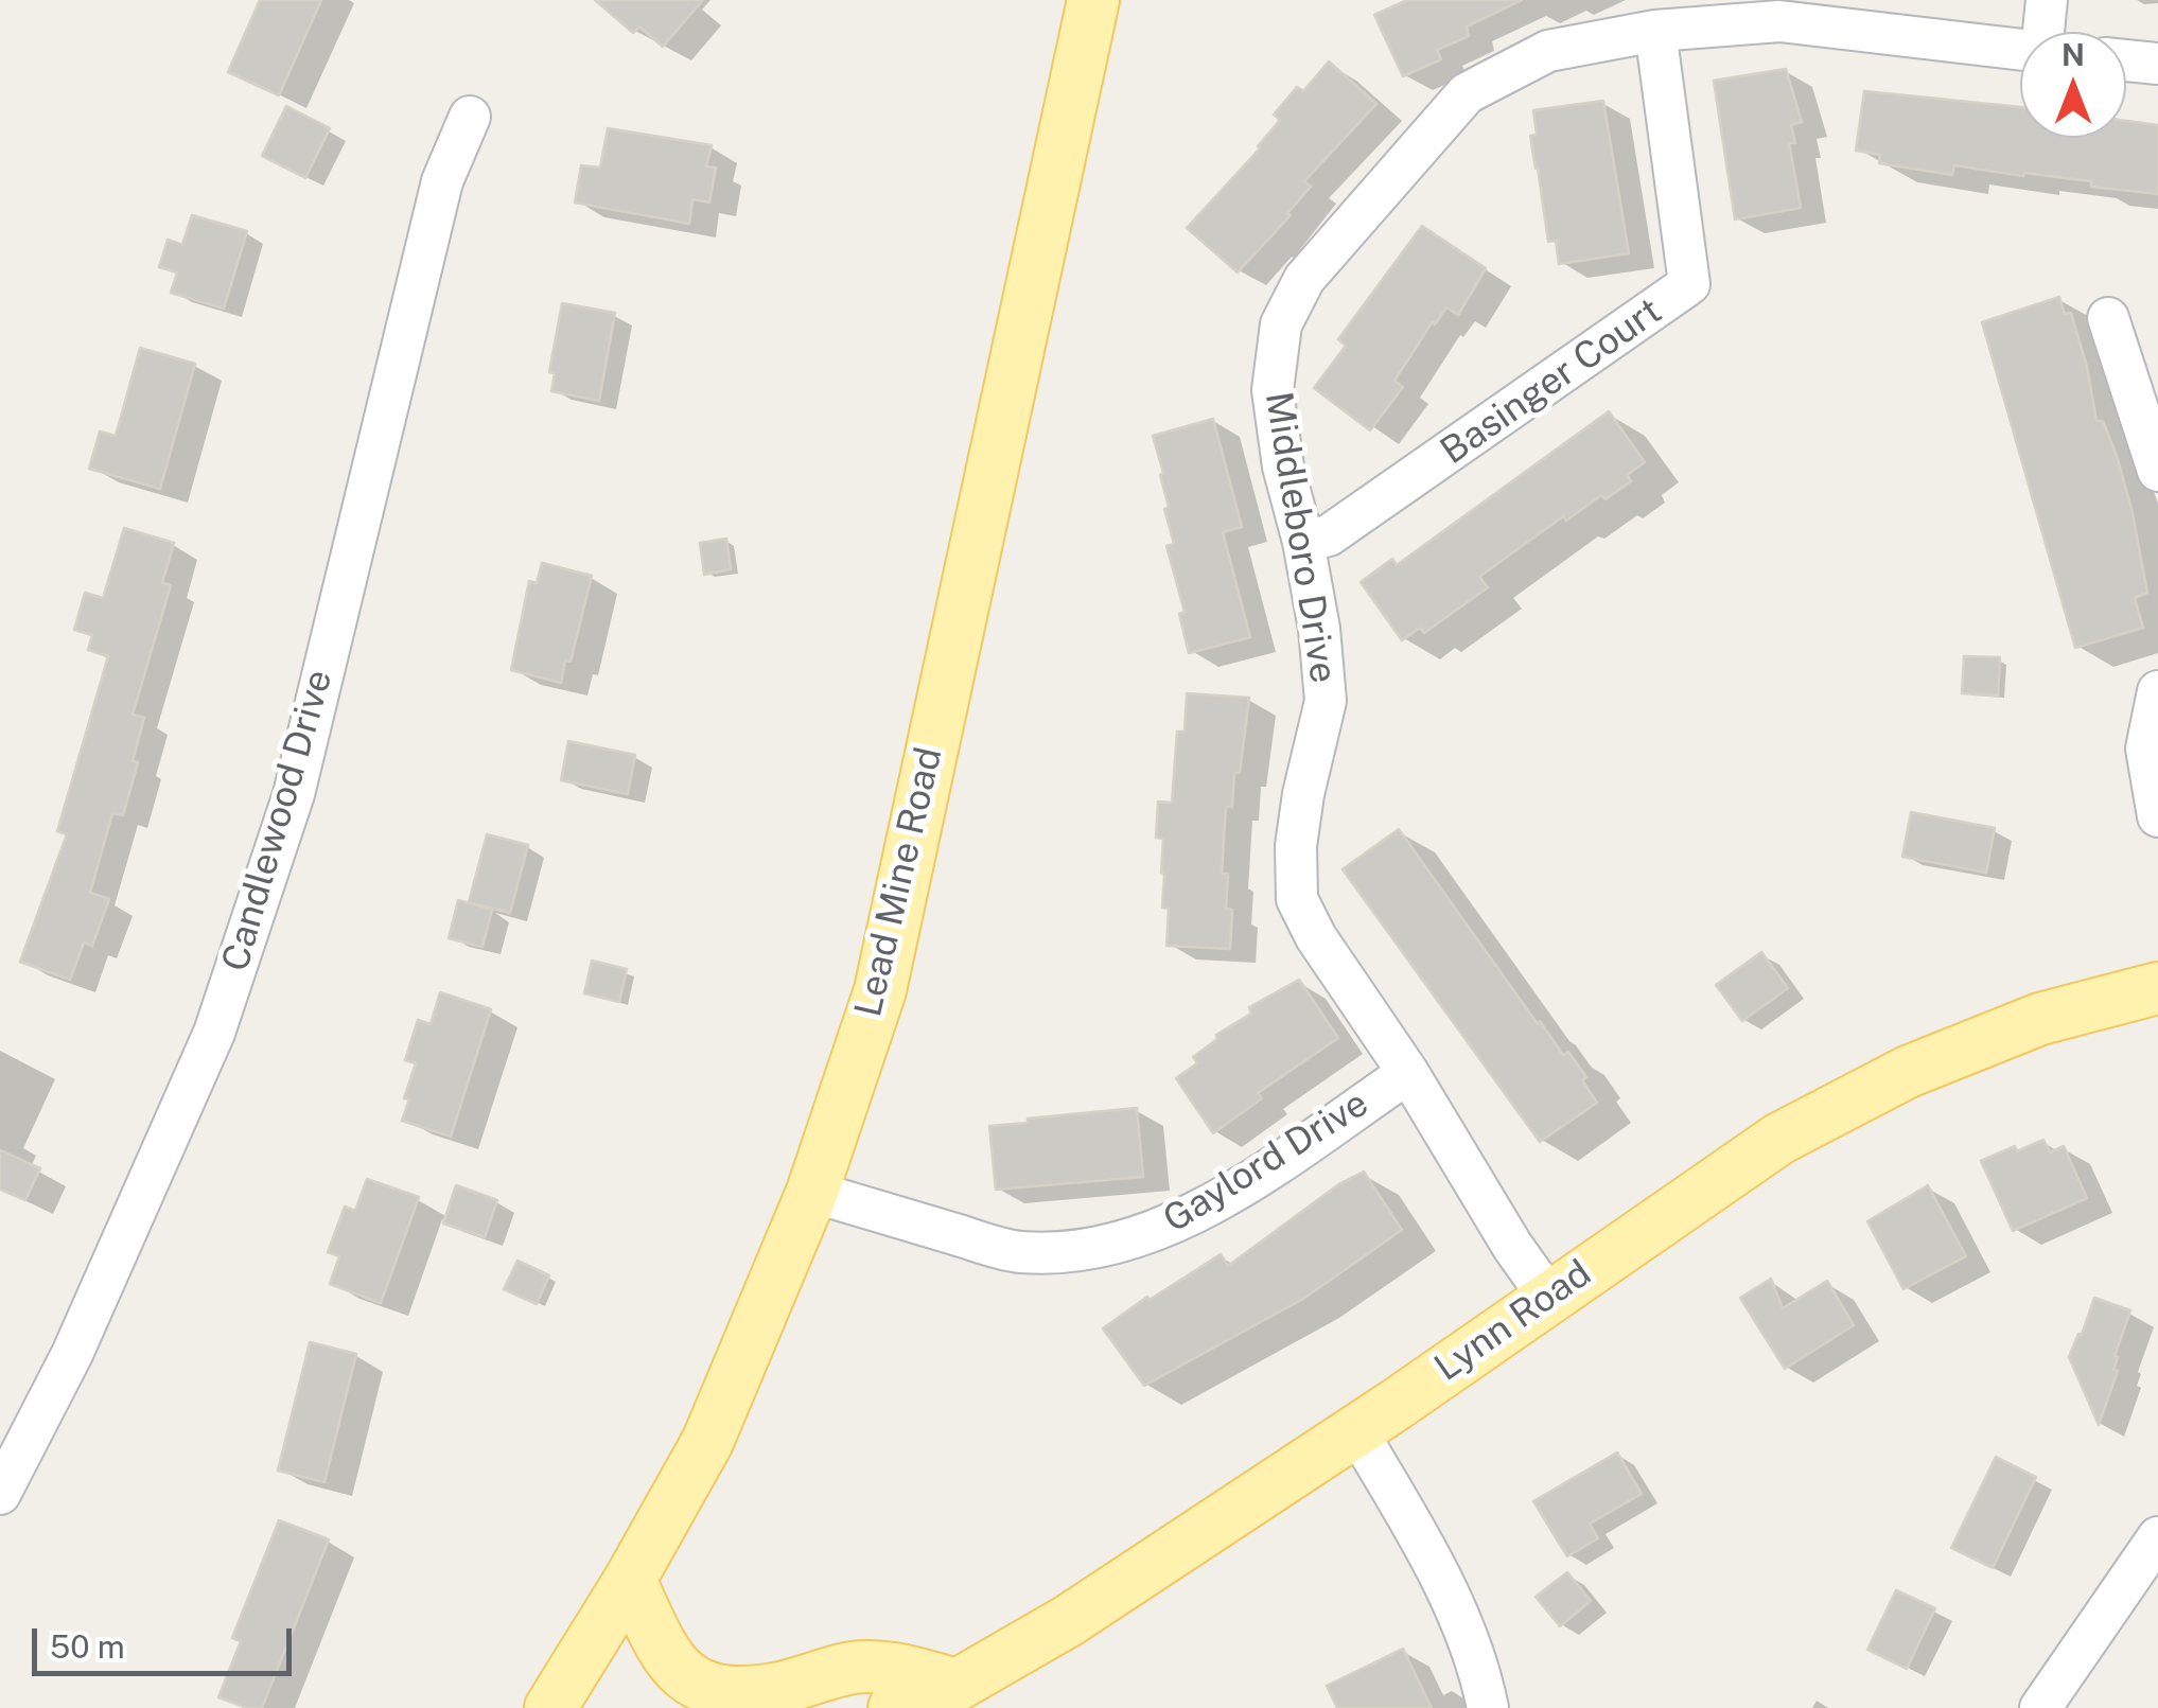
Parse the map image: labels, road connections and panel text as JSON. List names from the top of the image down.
{
  "streets": {
    "main road": ["Lead Mine Road", "Lynn Road"],
    "street": [
      "Basinger Court",
      "Middleboro Drive",
      "Candlewood Drive",
      "Gaylord Drive"
    ]
  },
  "crossings": [
    ["Basinger Court", "Middleboro Drive"],
    ["Middleboro Drive", "Gaylord Drive"],
    ["Middleboro Drive", "Lynn Road"],
    ["Lead Mine Road", "Gaylord Drive"]
  ],
  "scale_bar": "50 m",
  "north": "top"
}
